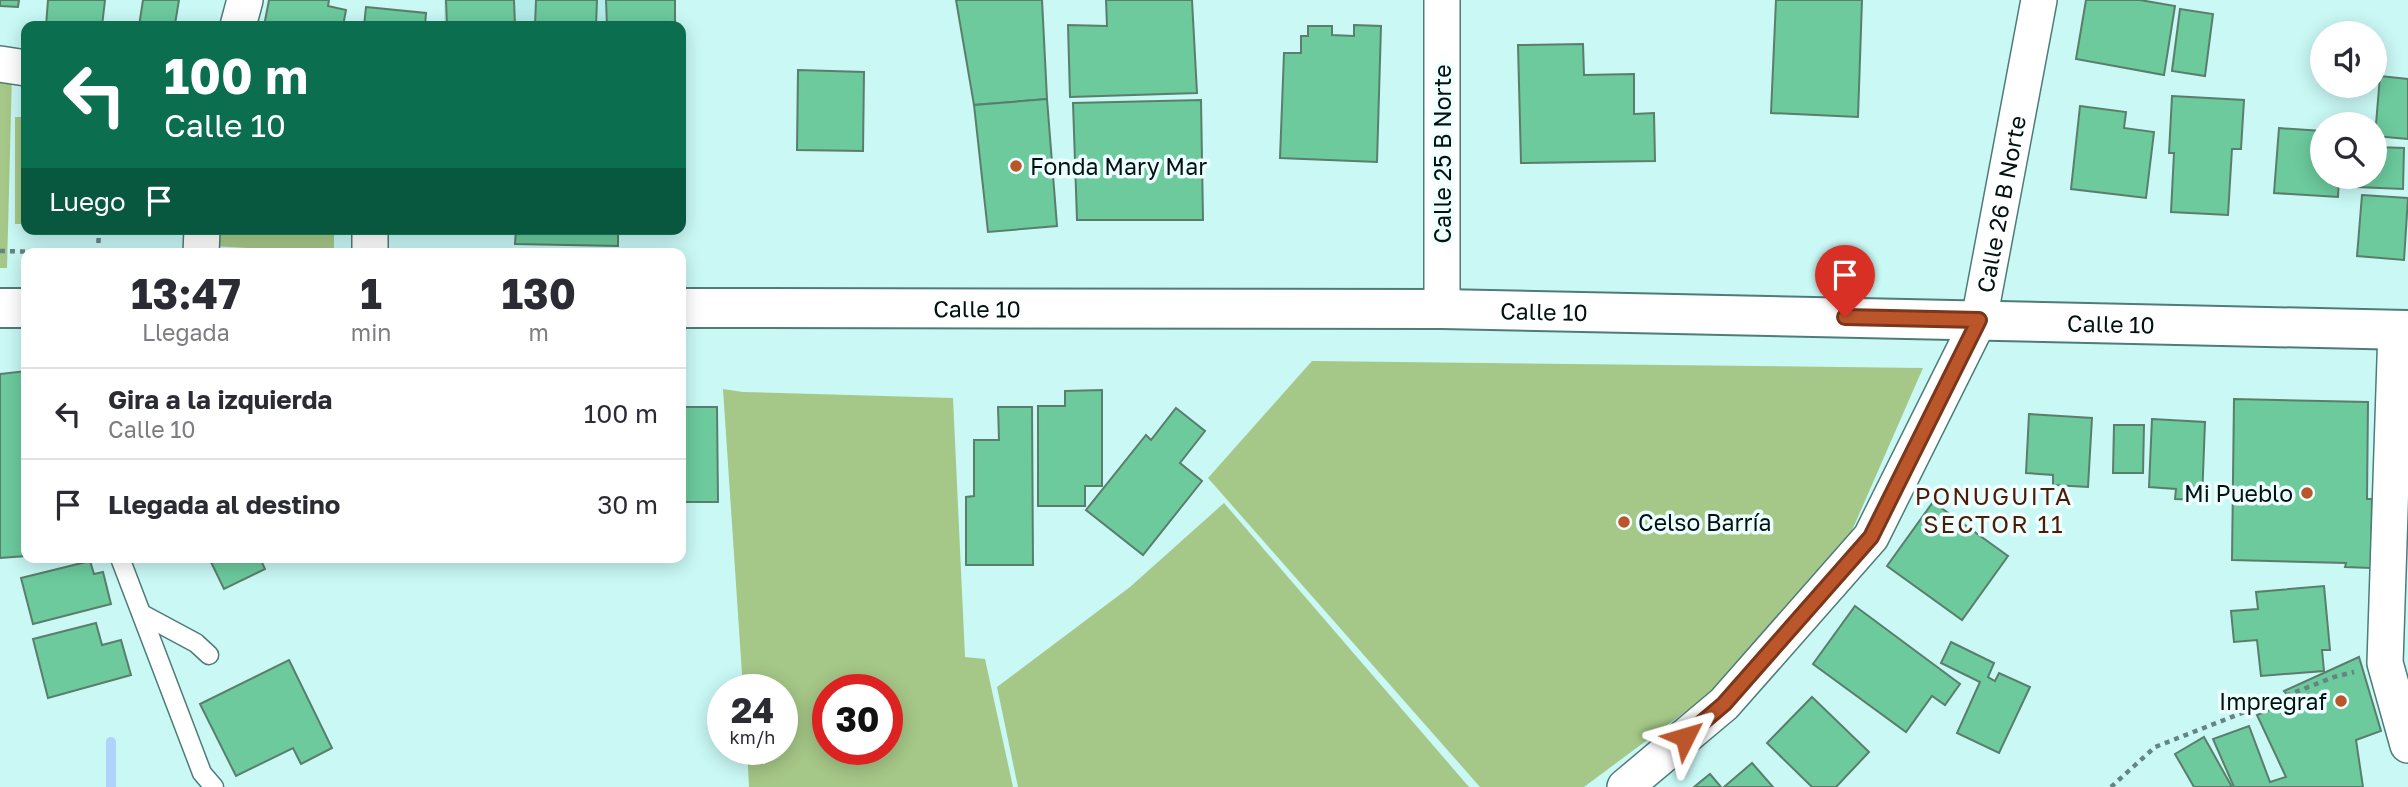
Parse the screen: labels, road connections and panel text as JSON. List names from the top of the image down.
{
  "streets": {
    "main road": ["Calle 10"],
    "street": ["Calle 25 B Norte", "Calle 26 B Norte"]
  },
  "crossings": [
    ["Calle 25 B Norte", "Calle 10"],
    ["Calle 26 B Norte", "Calle 10"]
  ],
  "districts": ["PONUGUITA SECTOR 11"],
  "places": [
    "Fonda Mary Mar",
    "Mi Pueblo",
    "Celso Barría",
    "Impregraf"
  ],
  "page": {
    "turn": ["100 m", "Calle 10"],
    "then": "Luego",
    "eta": [
      "13:47",
      "Llegada",
      "1",
      "min",
      "130",
      "m"
    ],
    "list": [
      {
        "name": "Gira a la izquierda",
        "note": "Calle 10",
        "value": "100 m"
      },
      {
        "name": "Llegada al destino",
        "value": "30 m"
      }
    ],
    "speed": "24 km/h",
    "limit": "30"
  }
}
